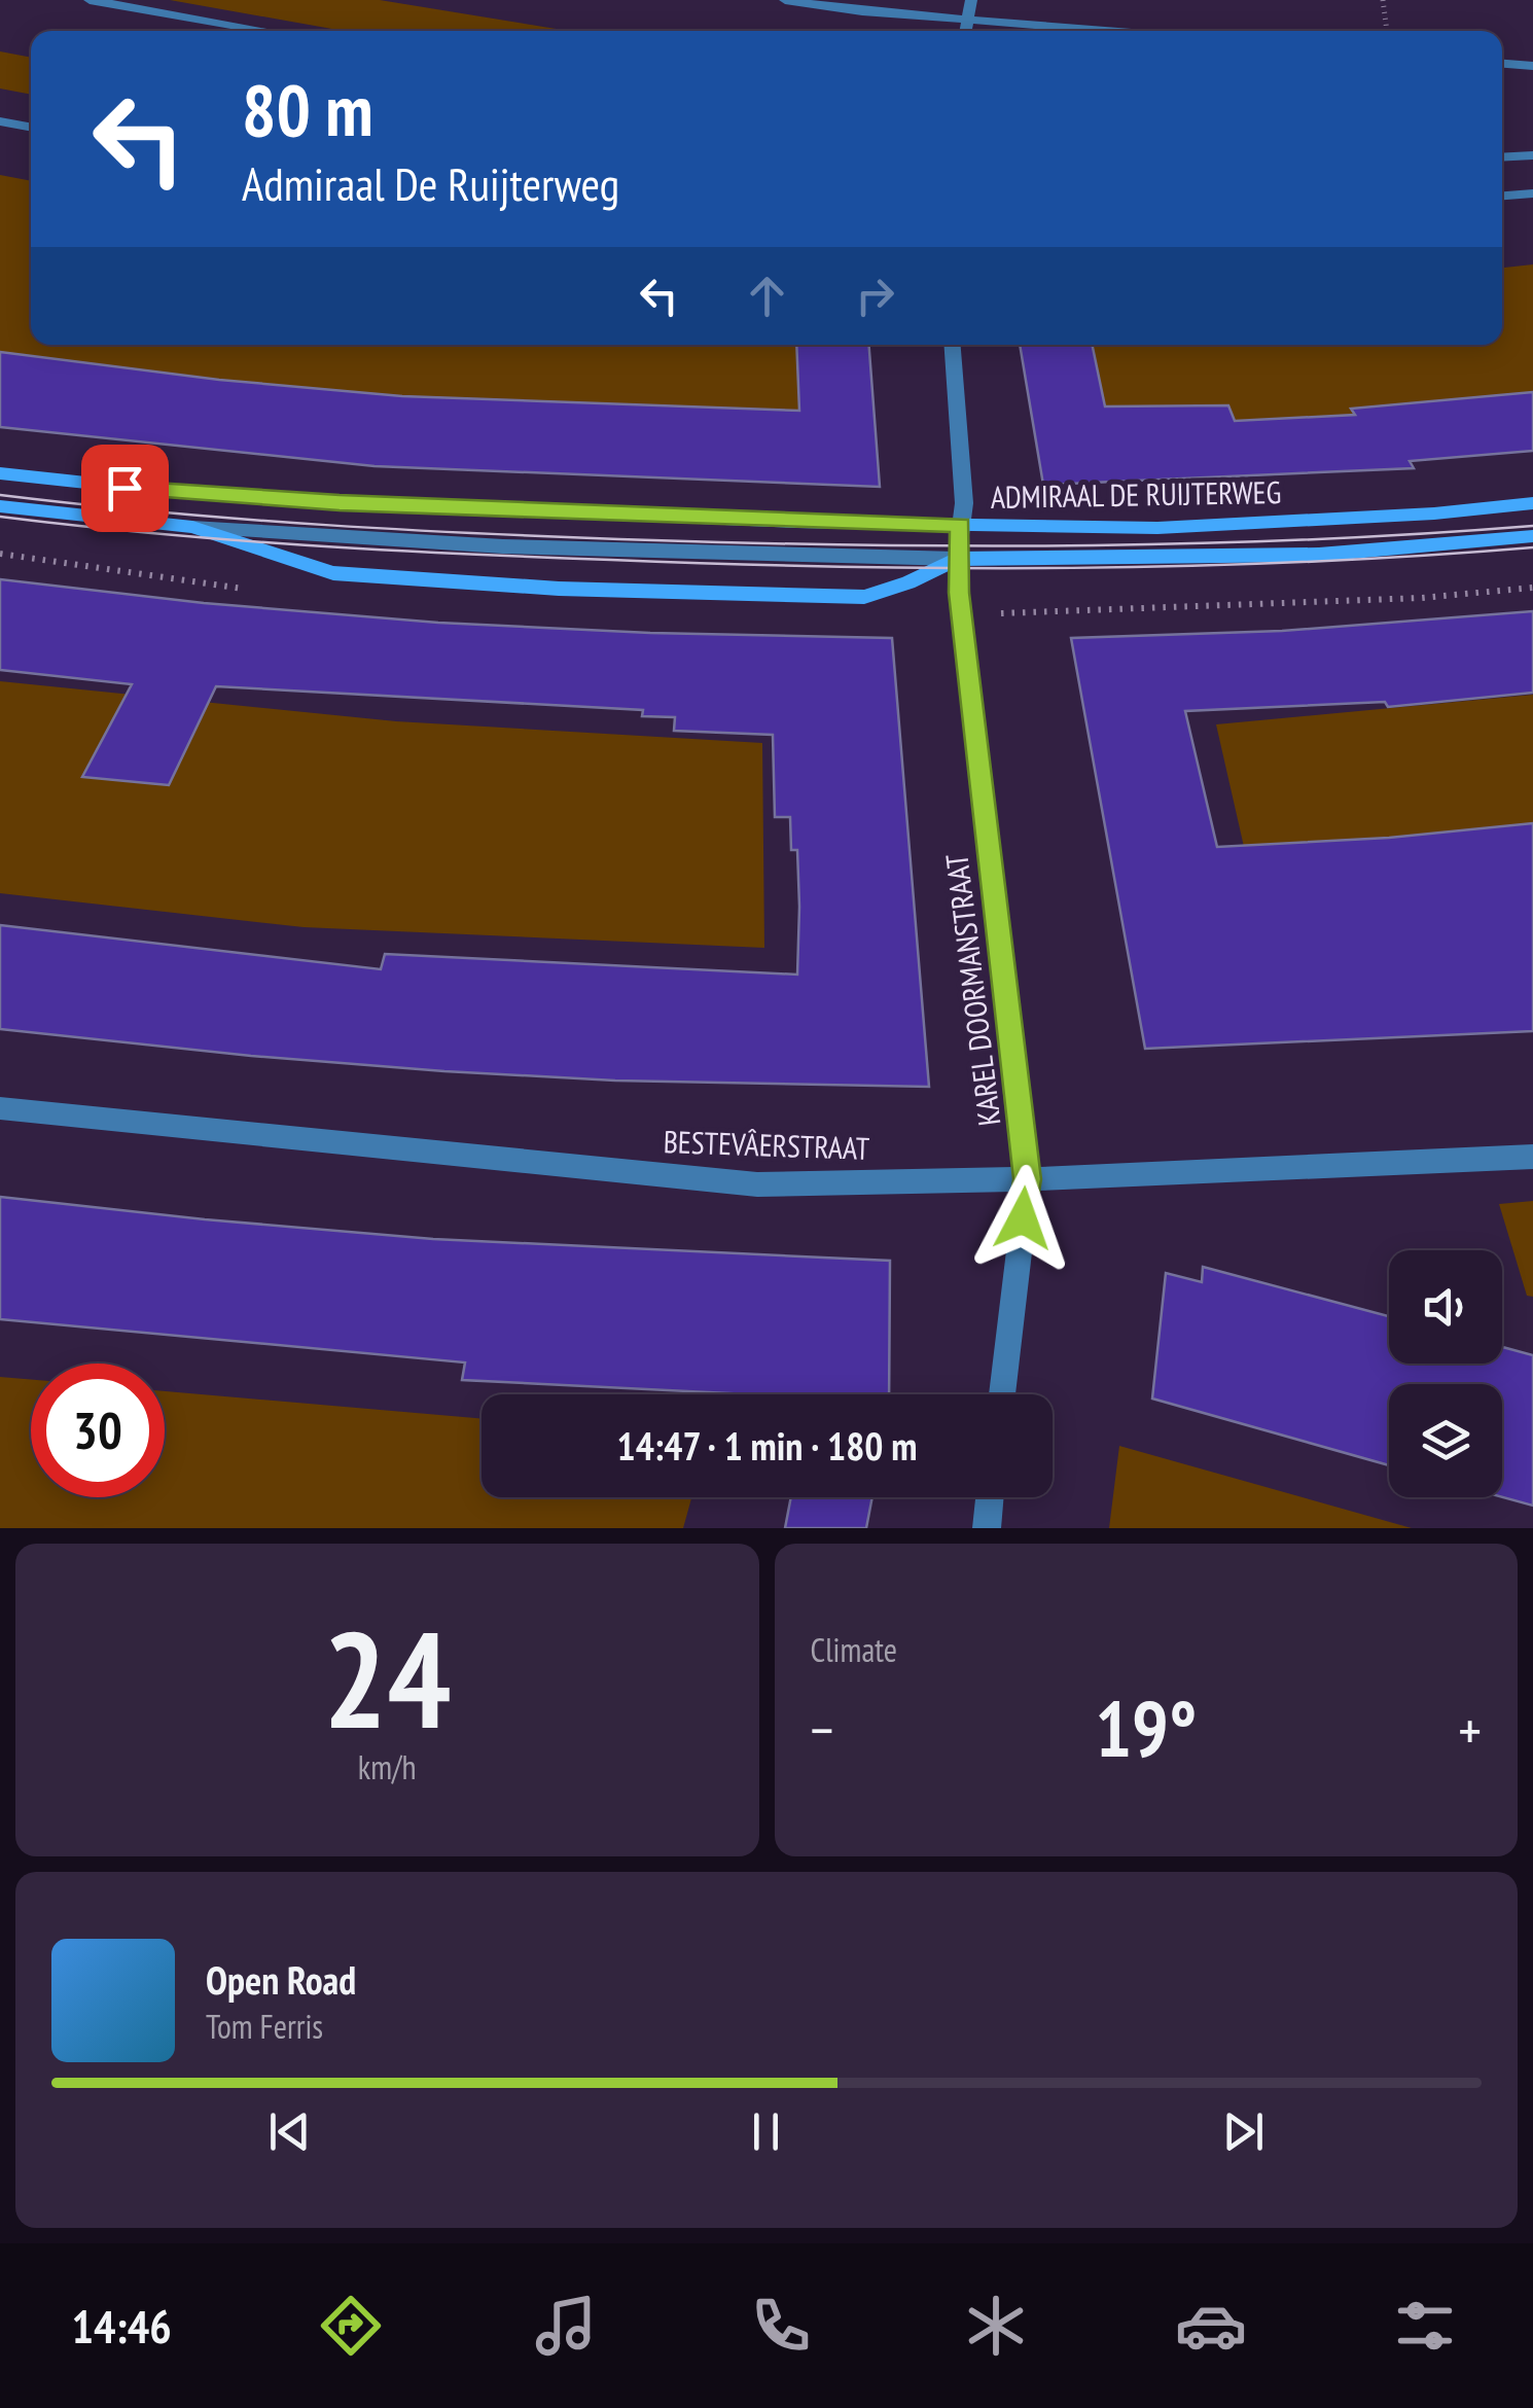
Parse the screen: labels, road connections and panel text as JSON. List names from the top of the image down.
{
  "streets": {
    "street": ["ADMIRAAL DE RUIJTERWEG", "KAREL DOORMANSTRAAT", "BESTEVÂERSTRAAT"]
  },
  "crossings": [
    ["ADMIRAAL DE RUIJTERWEG", "KAREL DOORMANSTRAAT"],
    ["KAREL DOORMANSTRAAT", "BESTEVÂERSTRAAT"]
  ],
  "page": {
    "turn": ["80 m", "Admiraal De Ruijterweg"],
    "limit": "30",
    "trip": "14:47 · 1 min · 180 m",
    "tile": [
      ["24", "km/h"],
      "Climate"
    ],
    "heat": ["−", "19°", "+"],
    "song": ["Open Road", "Tom Ferris"],
    "tabs": "14:46"
  }
}
